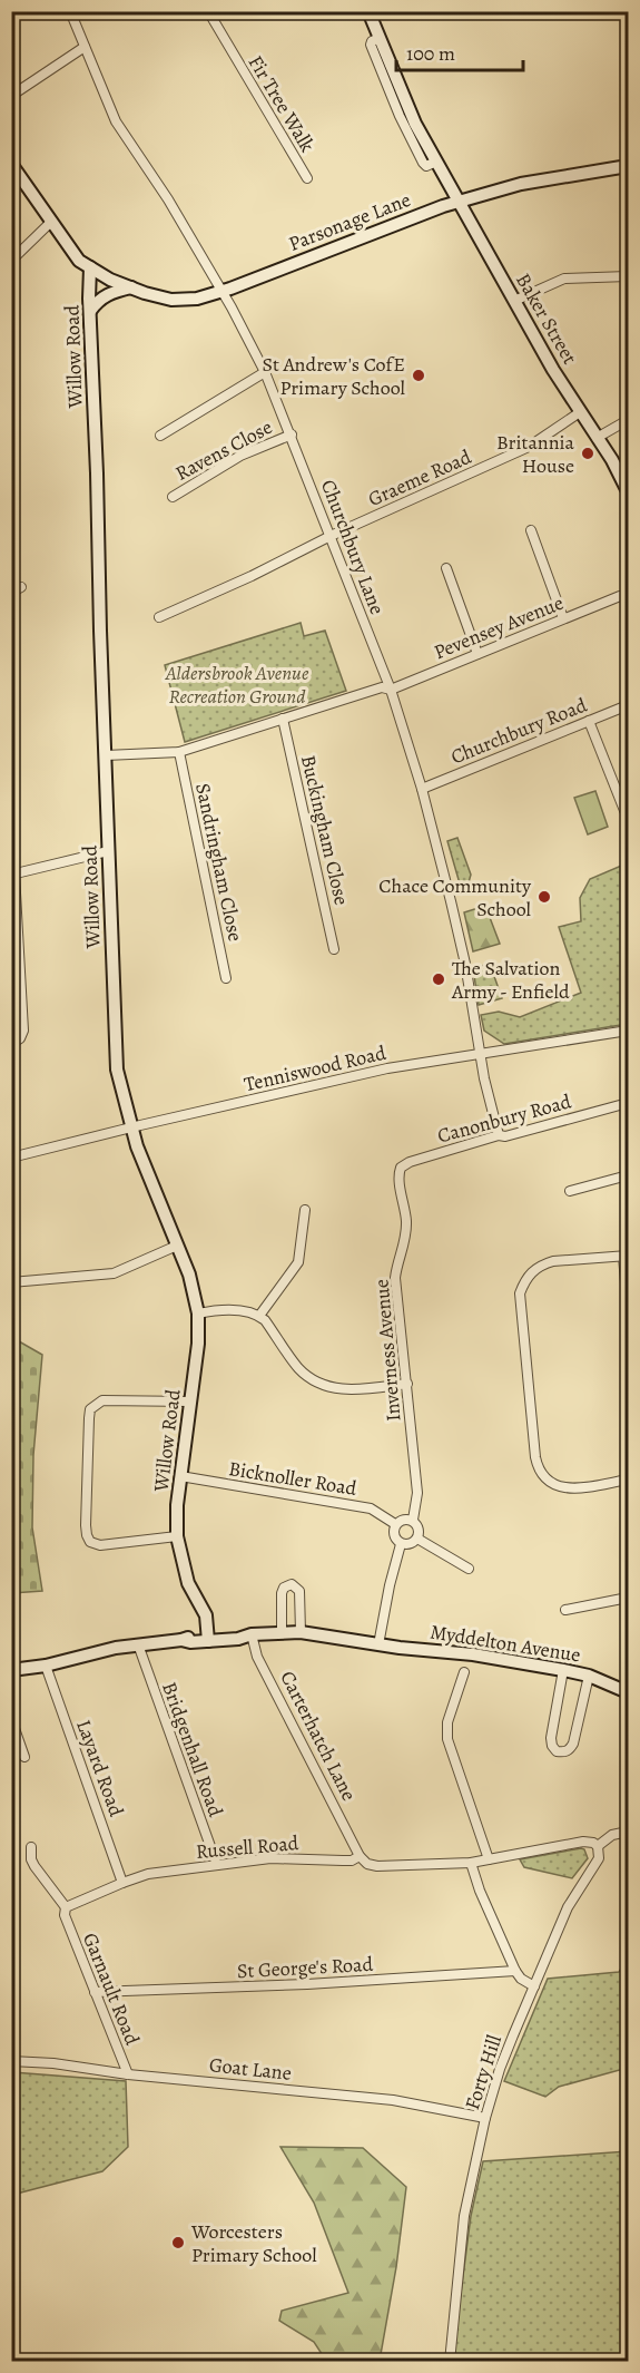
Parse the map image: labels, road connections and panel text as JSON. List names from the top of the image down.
{
  "streets": {
    "street": [
      "Fir Tree Walk",
      "Parsonage Lane",
      "Baker Street",
      "Willow Road",
      "Ravens Close",
      "Graeme Road",
      "Churchbury Lane",
      "Pevensey Avenue",
      "Churchbury Road",
      "Buckingham Close",
      "Sandringham Close",
      "Tenniswood Road",
      "Canonbury Road",
      "Inverness Avenue",
      "Bicknoller Road",
      "Myddelton Avenue",
      "Carterhatch Lane",
      "Bridgenhall Road",
      "Layard Road",
      "Russell Road",
      "St George's Road",
      "Garnault Road",
      "Goat Lane",
      "Forty Hill"
    ]
  },
  "crossings": [
    ["Parsonage Lane", "Baker Street"],
    ["Parsonage Lane", "Willow Road"],
    ["Parsonage Lane", "Churchbury Lane"],
    ["Baker Street", "Graeme Road"],
    ["Willow Road", "Pevensey Avenue"],
    ["Willow Road", "Tenniswood Road"],
    ["Willow Road", "Bicknoller Road"],
    ["Ravens Close", "Churchbury Lane"],
    ["Graeme Road", "Churchbury Lane"],
    ["Churchbury Lane", "Pevensey Avenue"],
    ["Churchbury Lane", "Churchbury Road"],
    ["Churchbury Lane", "Tenniswood Road"],
    ["Churchbury Lane", "Canonbury Road"],
    ["Pevensey Avenue", "Buckingham Close"],
    ["Pevensey Avenue", "Sandringham Close"],
    ["Canonbury Road", "Inverness Avenue"],
    ["Inverness Avenue", "Bicknoller Road"],
    ["Myddelton Avenue", "Carterhatch Lane"],
    ["Carterhatch Lane", "Russell Road"],
    ["Bridgenhall Road", "Russell Road"],
    ["Layard Road", "Russell Road"],
    ["Russell Road", "Garnault Road"],
    ["Russell Road", "Forty Hill"],
    ["St George's Road", "Garnault Road"],
    ["Garnault Road", "Goat Lane"],
    ["Goat Lane", "Forty Hill"]
  ],
  "parks": ["Aldersbrook Avenue Recreation Ground"],
  "places": [
    "St Andrew's CofE Primary School",
    "Britannia House",
    "Chace Community School",
    "The Salvation Army - Enfield",
    "Worcesters Primary School"
  ],
  "scale_bar": "100 m"
}
